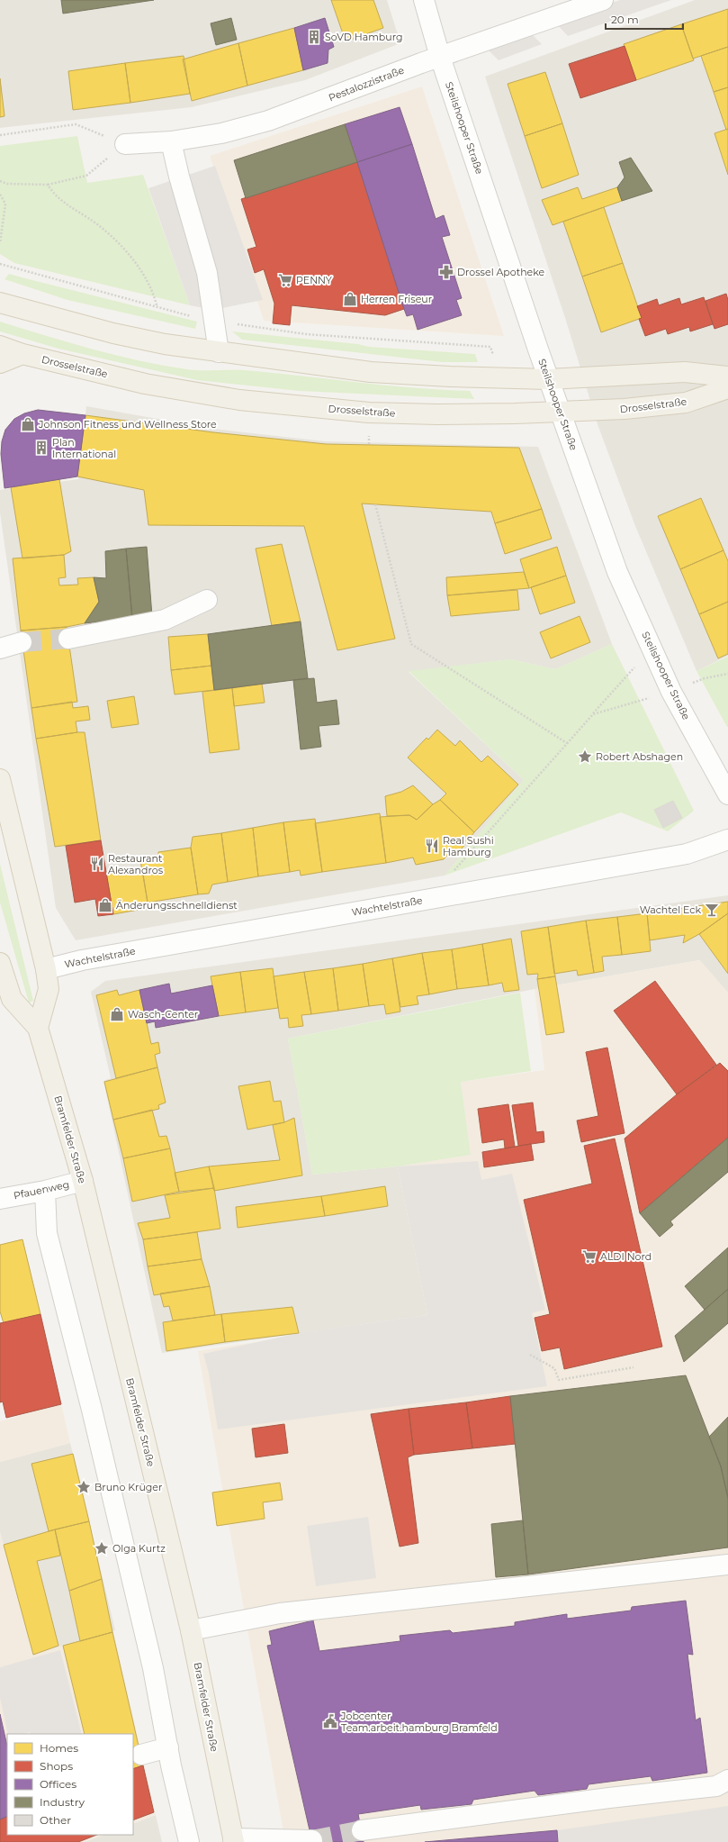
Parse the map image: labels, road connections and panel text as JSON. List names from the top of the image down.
{
  "streets": {
    "main road": ["Drosselstraße", "Bramfelder Straße"],
    "street": [
      "Pestalozzistraße",
      "Steilshooper Straße",
      "Wachtelstraße",
      "Pfauenweg"
    ]
  },
  "crossings": [
    ["Pestalozzistraße", "Steilshooper Straße"],
    ["Steilshooper Straße", "Drosselstraße"],
    ["Bramfelder Straße", "Pfauenweg"]
  ],
  "places": {
    "building": ["SoVD Hamburg", "Plan International"],
    "pharmacy": ["Drossel Apotheke"],
    "supermarket": ["PENNY", "ALDI Nord"],
    "shop": [
      "Herren Friseur",
      "Johnson Fitness und Wellness Store",
      "Änderungsschnelldienst",
      "Wasch-Center"
    ],
    "place": ["Robert Abshagen", "Bruno Krüger", "Olga Kurtz"],
    "restaurant": ["Real Sushi Hamburg", "Restaurant Alexandros"],
    "bar": ["Wachtel Eck"],
    "public building": ["Jobcenter Team.arbeit.hamburg Bramfeld"]
  },
  "legend": [
    "Homes",
    "Shops",
    "Offices",
    "Industry",
    "Other"
  ],
  "scale_bar": "20 m"
}
